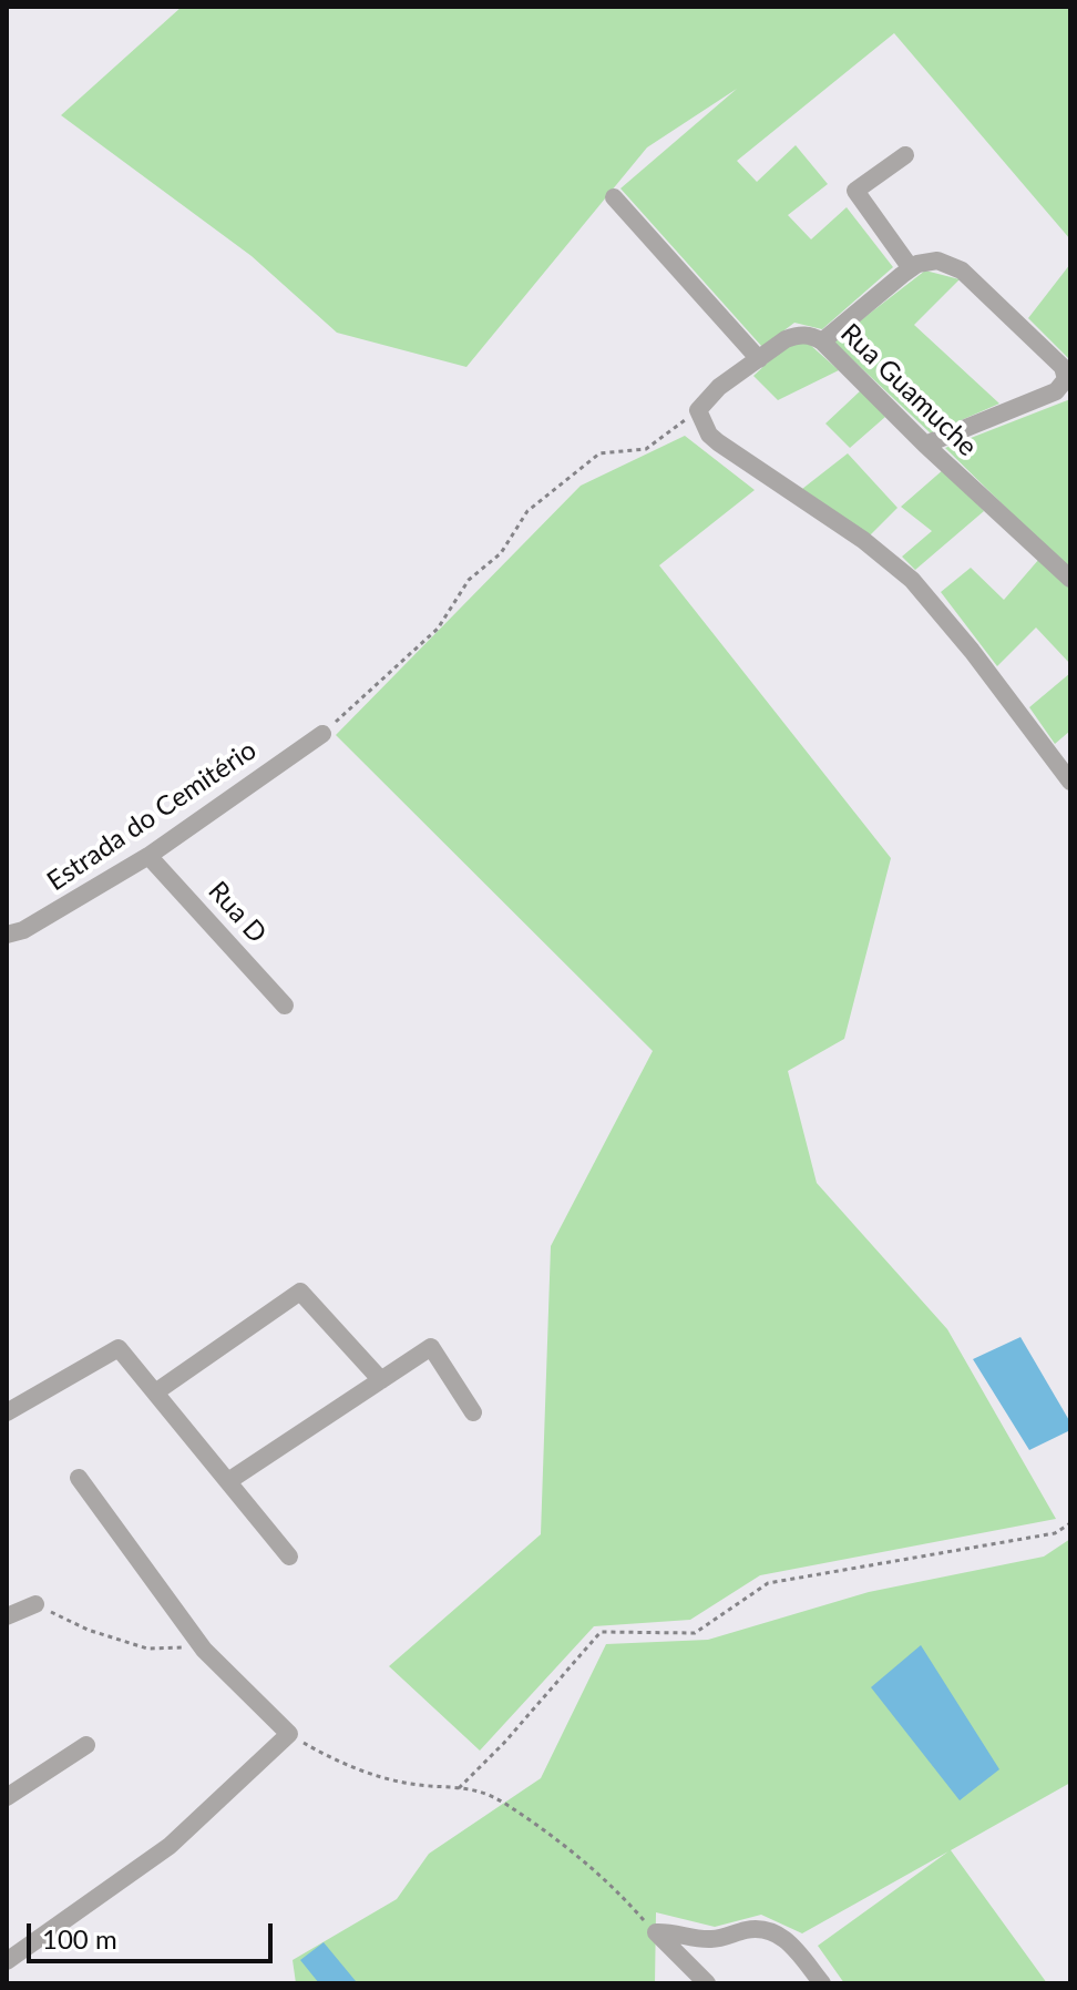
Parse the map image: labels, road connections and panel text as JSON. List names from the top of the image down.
{
  "streets": {
    "street": ["Rua Guamuche", "Estrada do Cemitério", "Rua D"]
  },
  "crossings": [
    ["Estrada do Cemitério", "Rua D"]
  ],
  "scale_bar": "100 m"
}
